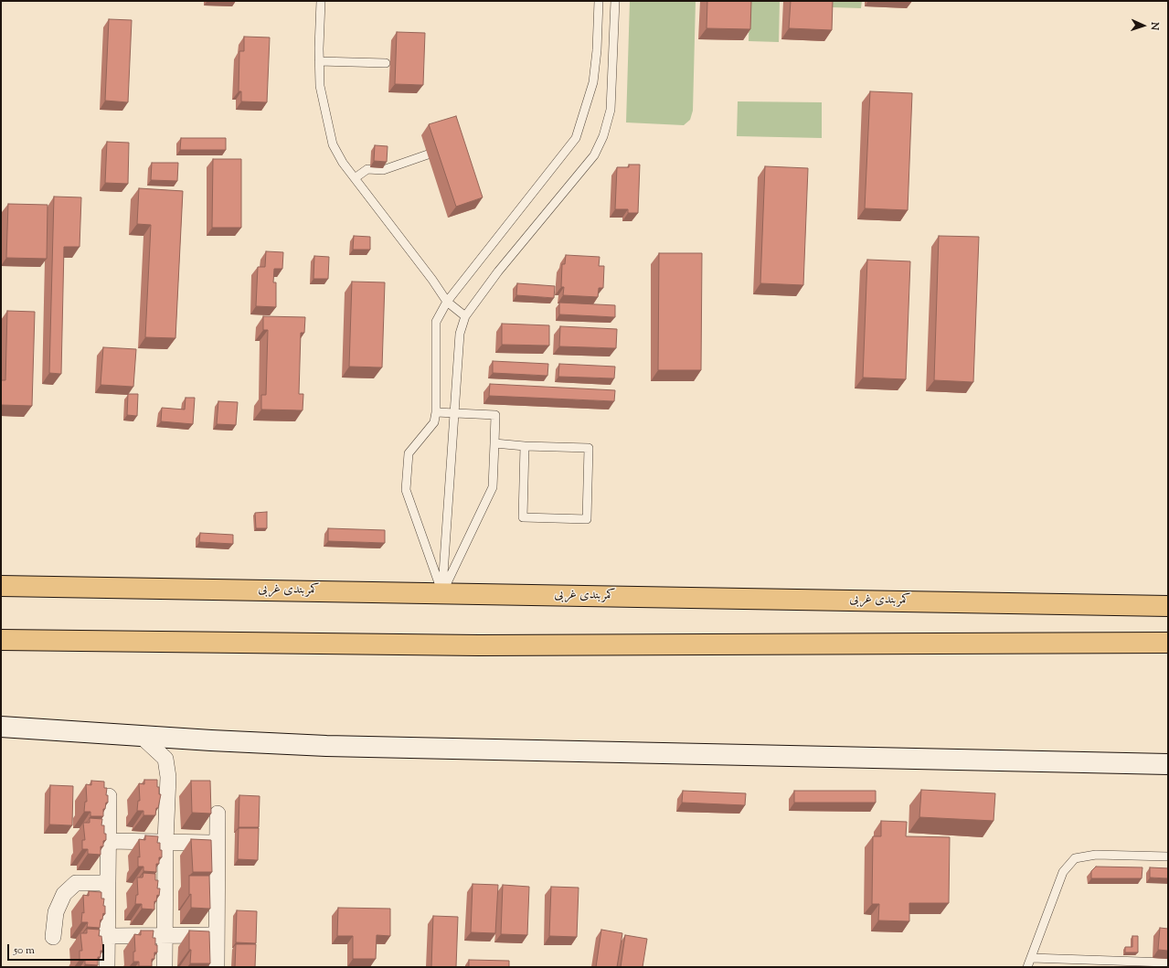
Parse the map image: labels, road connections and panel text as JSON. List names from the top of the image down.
{
  "streets": {
    "highway": ["کمربندی غربی"]
  },
  "scale_bar": "50 m",
  "north": "right"
}
